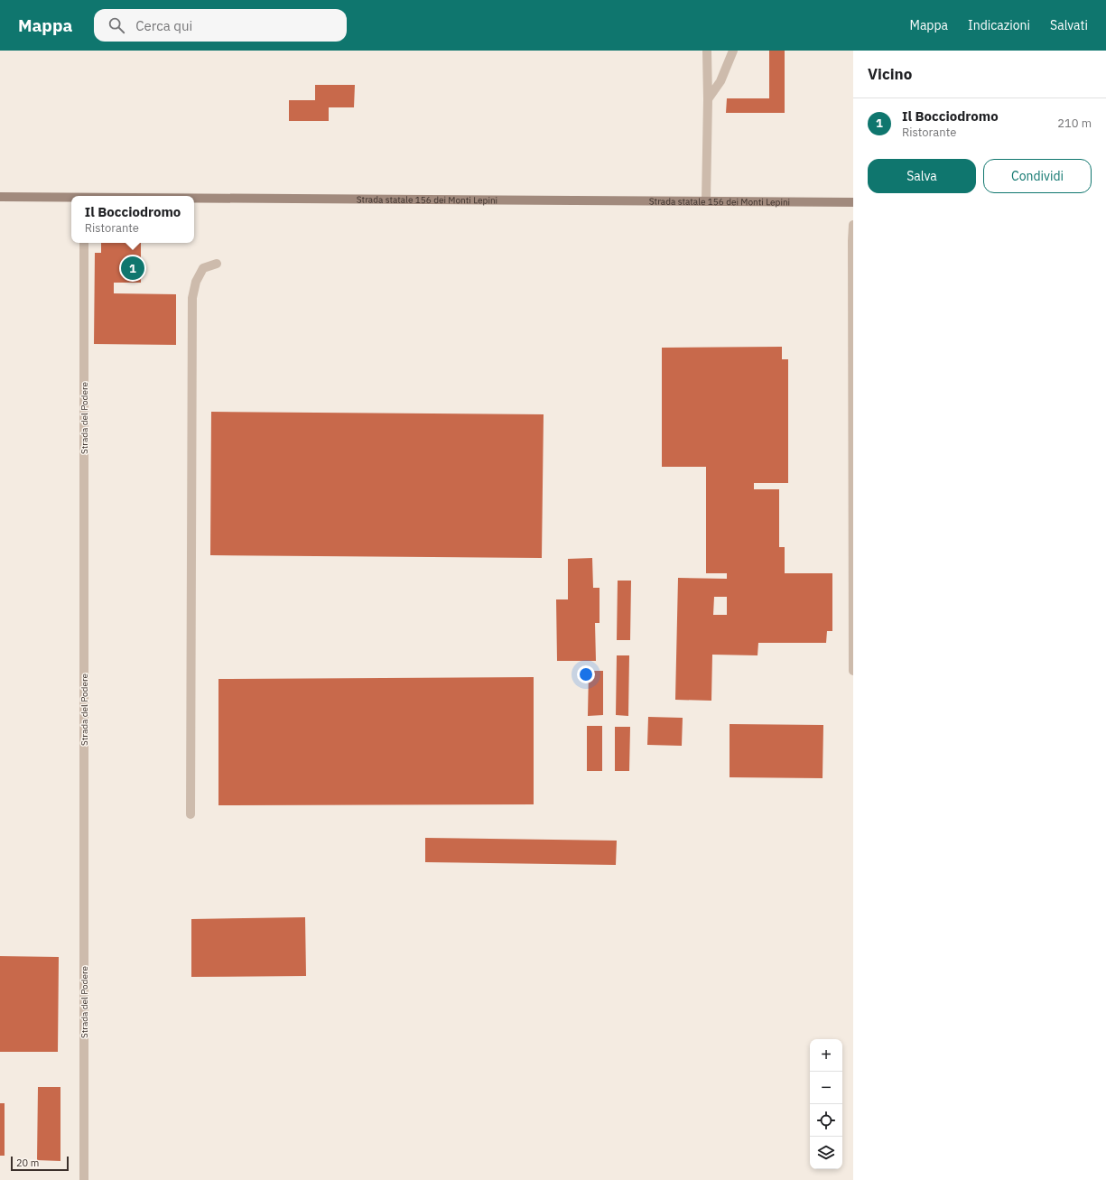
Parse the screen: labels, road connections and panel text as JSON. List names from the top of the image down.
{
  "streets": {
    "main road": ["Strada statale 156 dei Monti Lepini"],
    "street": ["Strada del Podere"]
  },
  "scale_bar": "20 m",
  "page": {
    "header": "Mappa",
    "search": "Cerca qui",
    "nav": ["Mappa", "Indicazioni", "Salvati"],
    "heading": "Vicino",
    "list": [
      {
        "mark": "1",
        "name": "Il Bocciodromo",
        "note": "Ristorante",
        "value": "210 m"
      }
    ],
    "buttons": ["Salva", "Condividi"],
    "popup": ["Il Bocciodromo", "Ristorante"],
    "pins": "1",
    "map_buttons": ["+", "−"],
    "scale": "20 m"
  }
}
